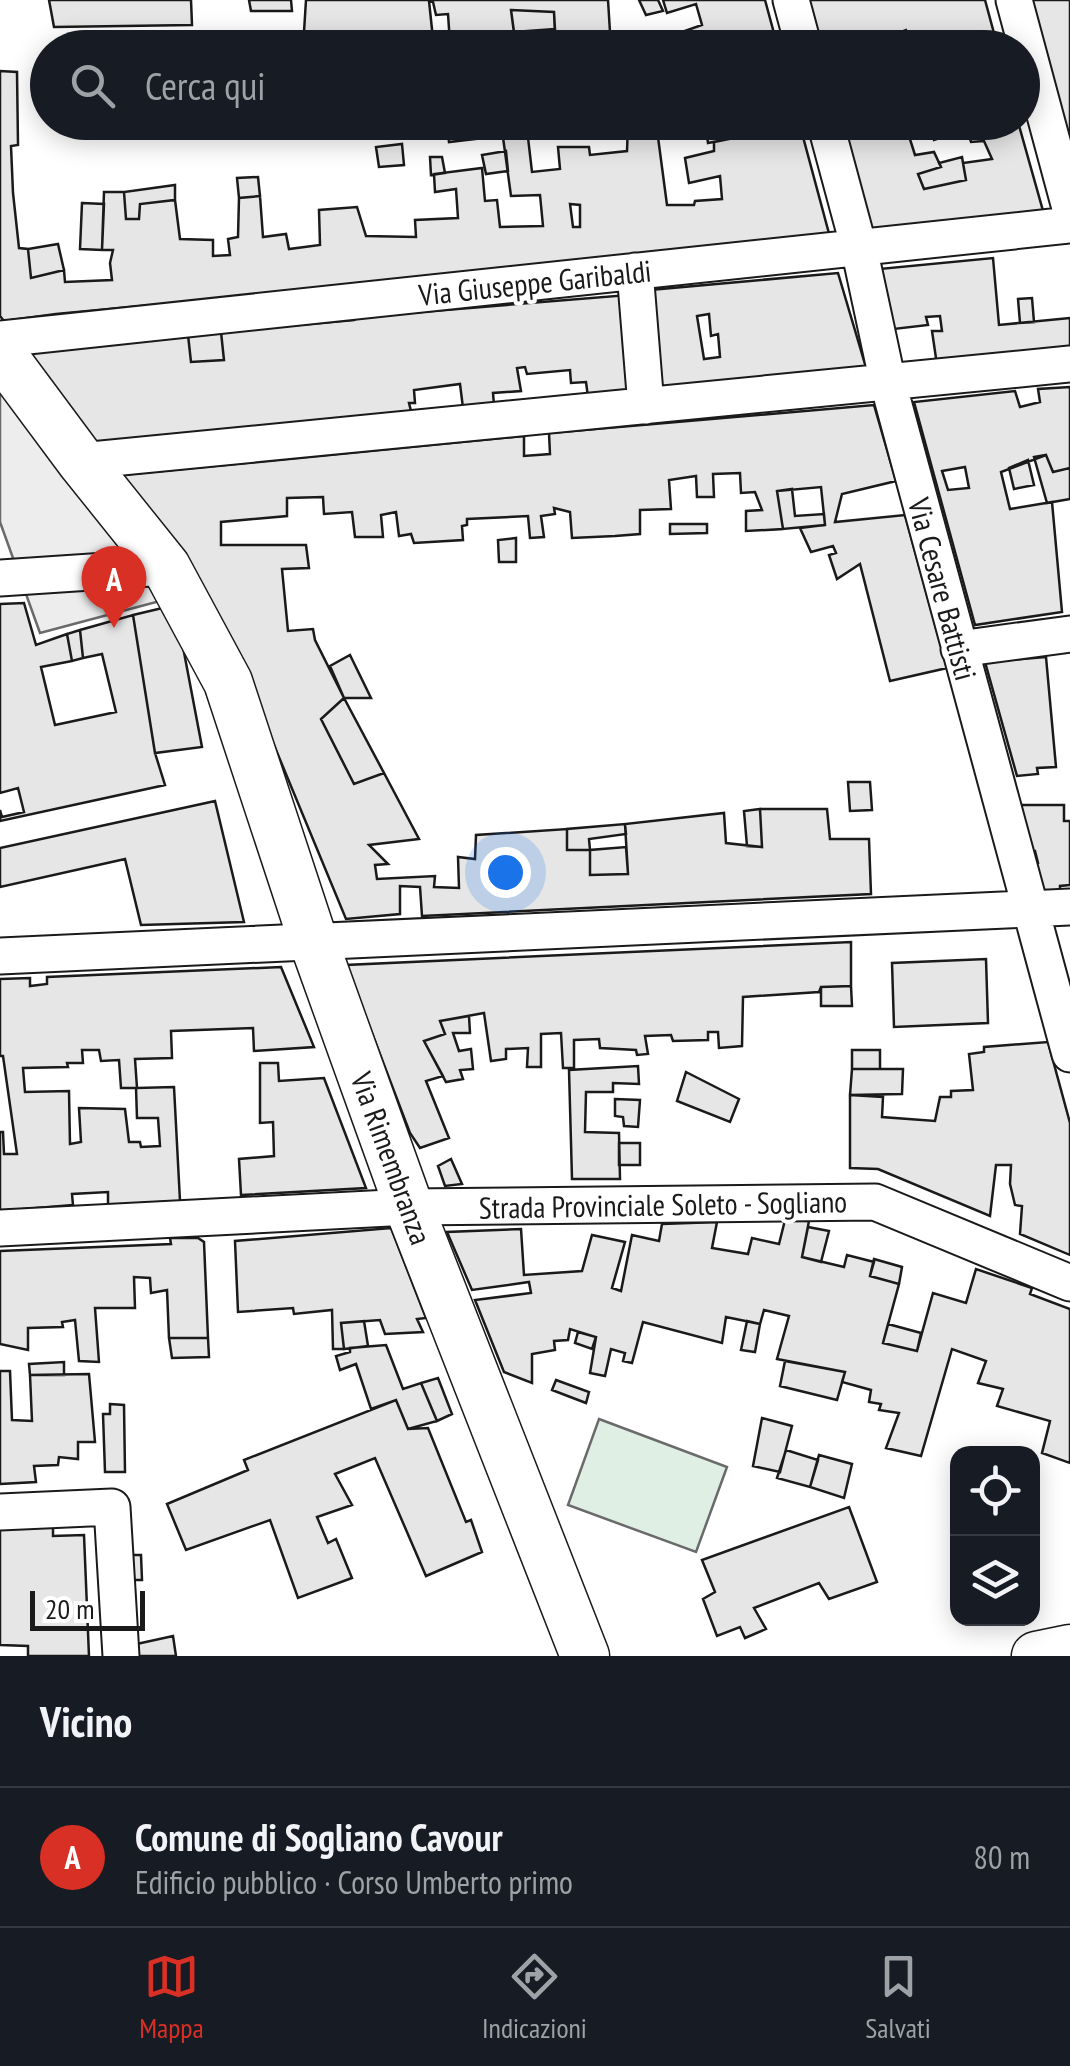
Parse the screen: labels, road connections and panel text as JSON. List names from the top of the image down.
{
  "streets": {
    "street": [
      "Via Giuseppe Garibaldi",
      "Via Cesare Battisti",
      "Via Rimembranza",
      "Strada Provinciale Soleto - Sogliano"
    ]
  },
  "crossings": [
    ["Via Giuseppe Garibaldi", "Via Cesare Battisti"],
    ["Via Rimembranza", "Strada Provinciale Soleto - Sogliano"]
  ],
  "scale_bar": "20 m",
  "page": {
    "search": "Cerca qui",
    "pins": "A",
    "scale": "20 m",
    "heading": "Vicino",
    "list": [
      {
        "mark": "A",
        "name": "Comune di Sogliano Cavour",
        "note": "Edificio pubblico · Corso Umberto primo",
        "value": "80 m"
      }
    ],
    "nav": ["Mappa", "Indicazioni", "Salvati"]
  }
}
